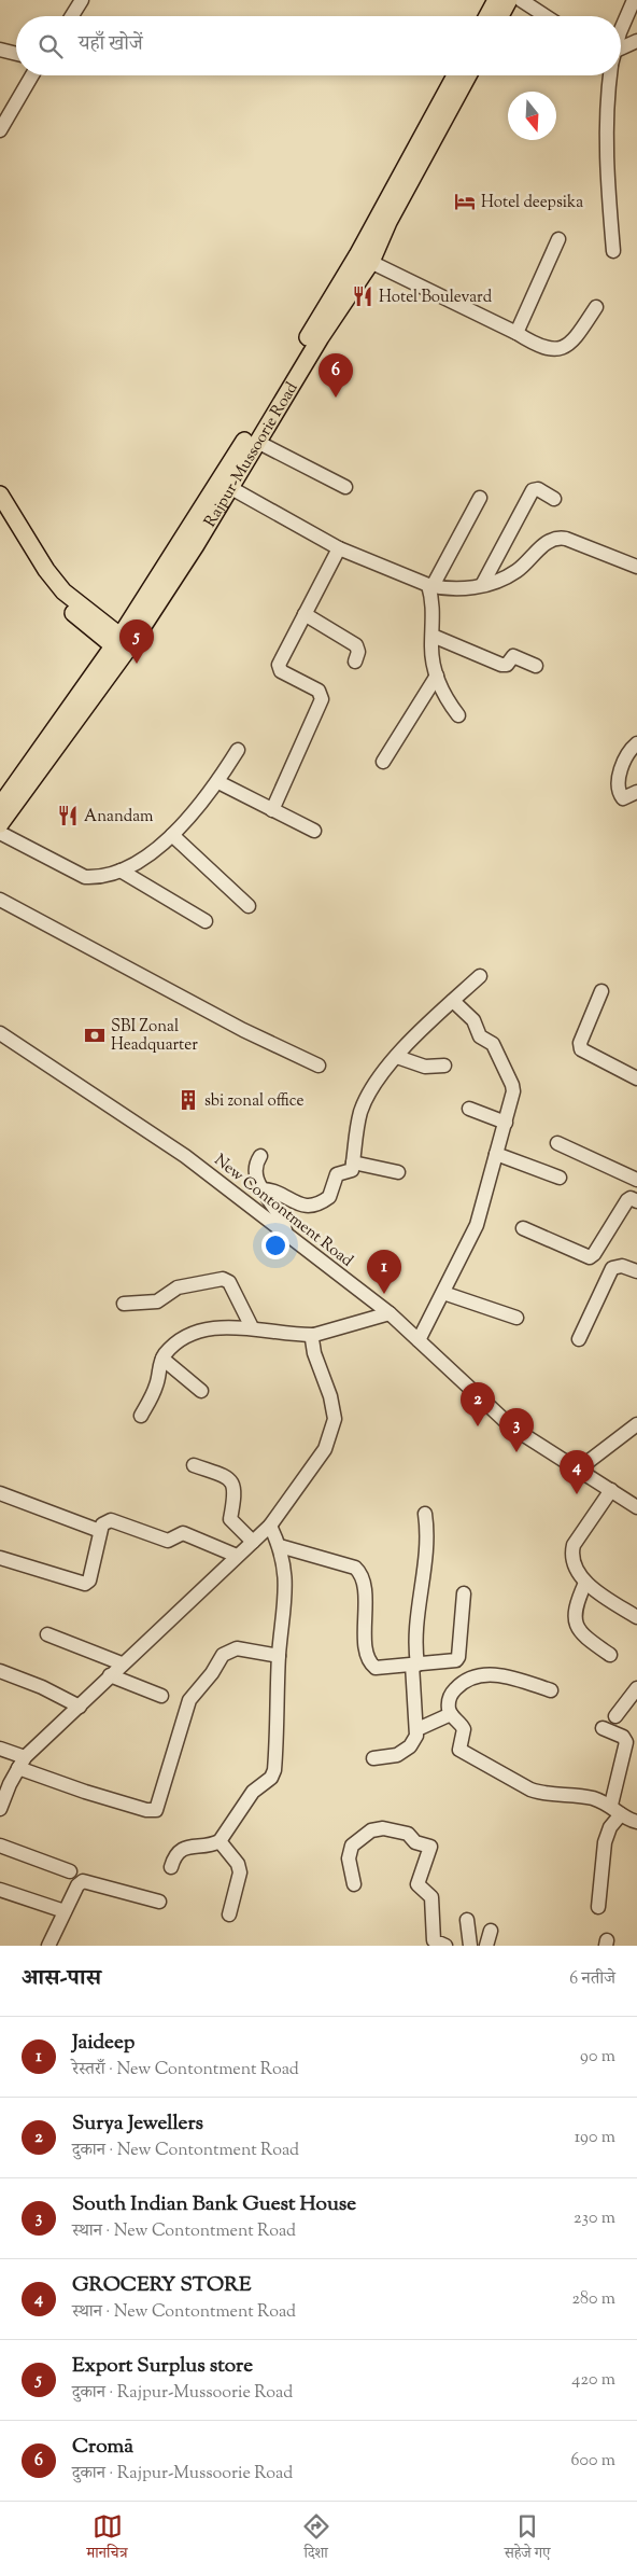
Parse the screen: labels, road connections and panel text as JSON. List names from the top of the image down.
{
  "streets": {
    "main road": ["Rajpur-Mussoorie Road"],
    "street": ["New Contontment Road"]
  },
  "places": {
    "hotel": ["Hotel deepsika"],
    "restaurant": ["Hotel Boulevard", "Anandam"],
    "bank": ["SBI Zonal Headquarter"],
    "building": ["sbi zonal office"]
  },
  "north": "bottom",
  "page": {
    "search": "यहाँ खोजें",
    "pins": [
      "6",
      "5",
      "1",
      "2",
      "3",
      "4"
    ],
    "heading": ["आस-पास", "6 नतीजे"],
    "list": [
      {
        "mark": "1",
        "name": "Jaideep",
        "note": "रेस्तराँ · New Contontment Road",
        "value": "90 m"
      },
      {
        "mark": "2",
        "name": "Surya Jewellers",
        "note": "दुकान · New Contontment Road",
        "value": "190 m"
      },
      {
        "mark": "3",
        "name": "South Indian Bank Guest House",
        "note": "स्थान · New Contontment Road",
        "value": "230 m"
      },
      {
        "mark": "4",
        "name": "GROCERY STORE",
        "note": "स्थान · New Contontment Road",
        "value": "280 m"
      },
      {
        "mark": "5",
        "name": "Export Surplus store",
        "note": "दुकान · Rajpur-Mussoorie Road",
        "value": "420 m"
      },
      {
        "mark": "6",
        "name": "Cromā",
        "note": "दुकान · Rajpur-Mussoorie Road",
        "value": "600 m"
      }
    ],
    "nav": ["मानचित्र", "दिशा", "सहेजे गए"]
  }
}
